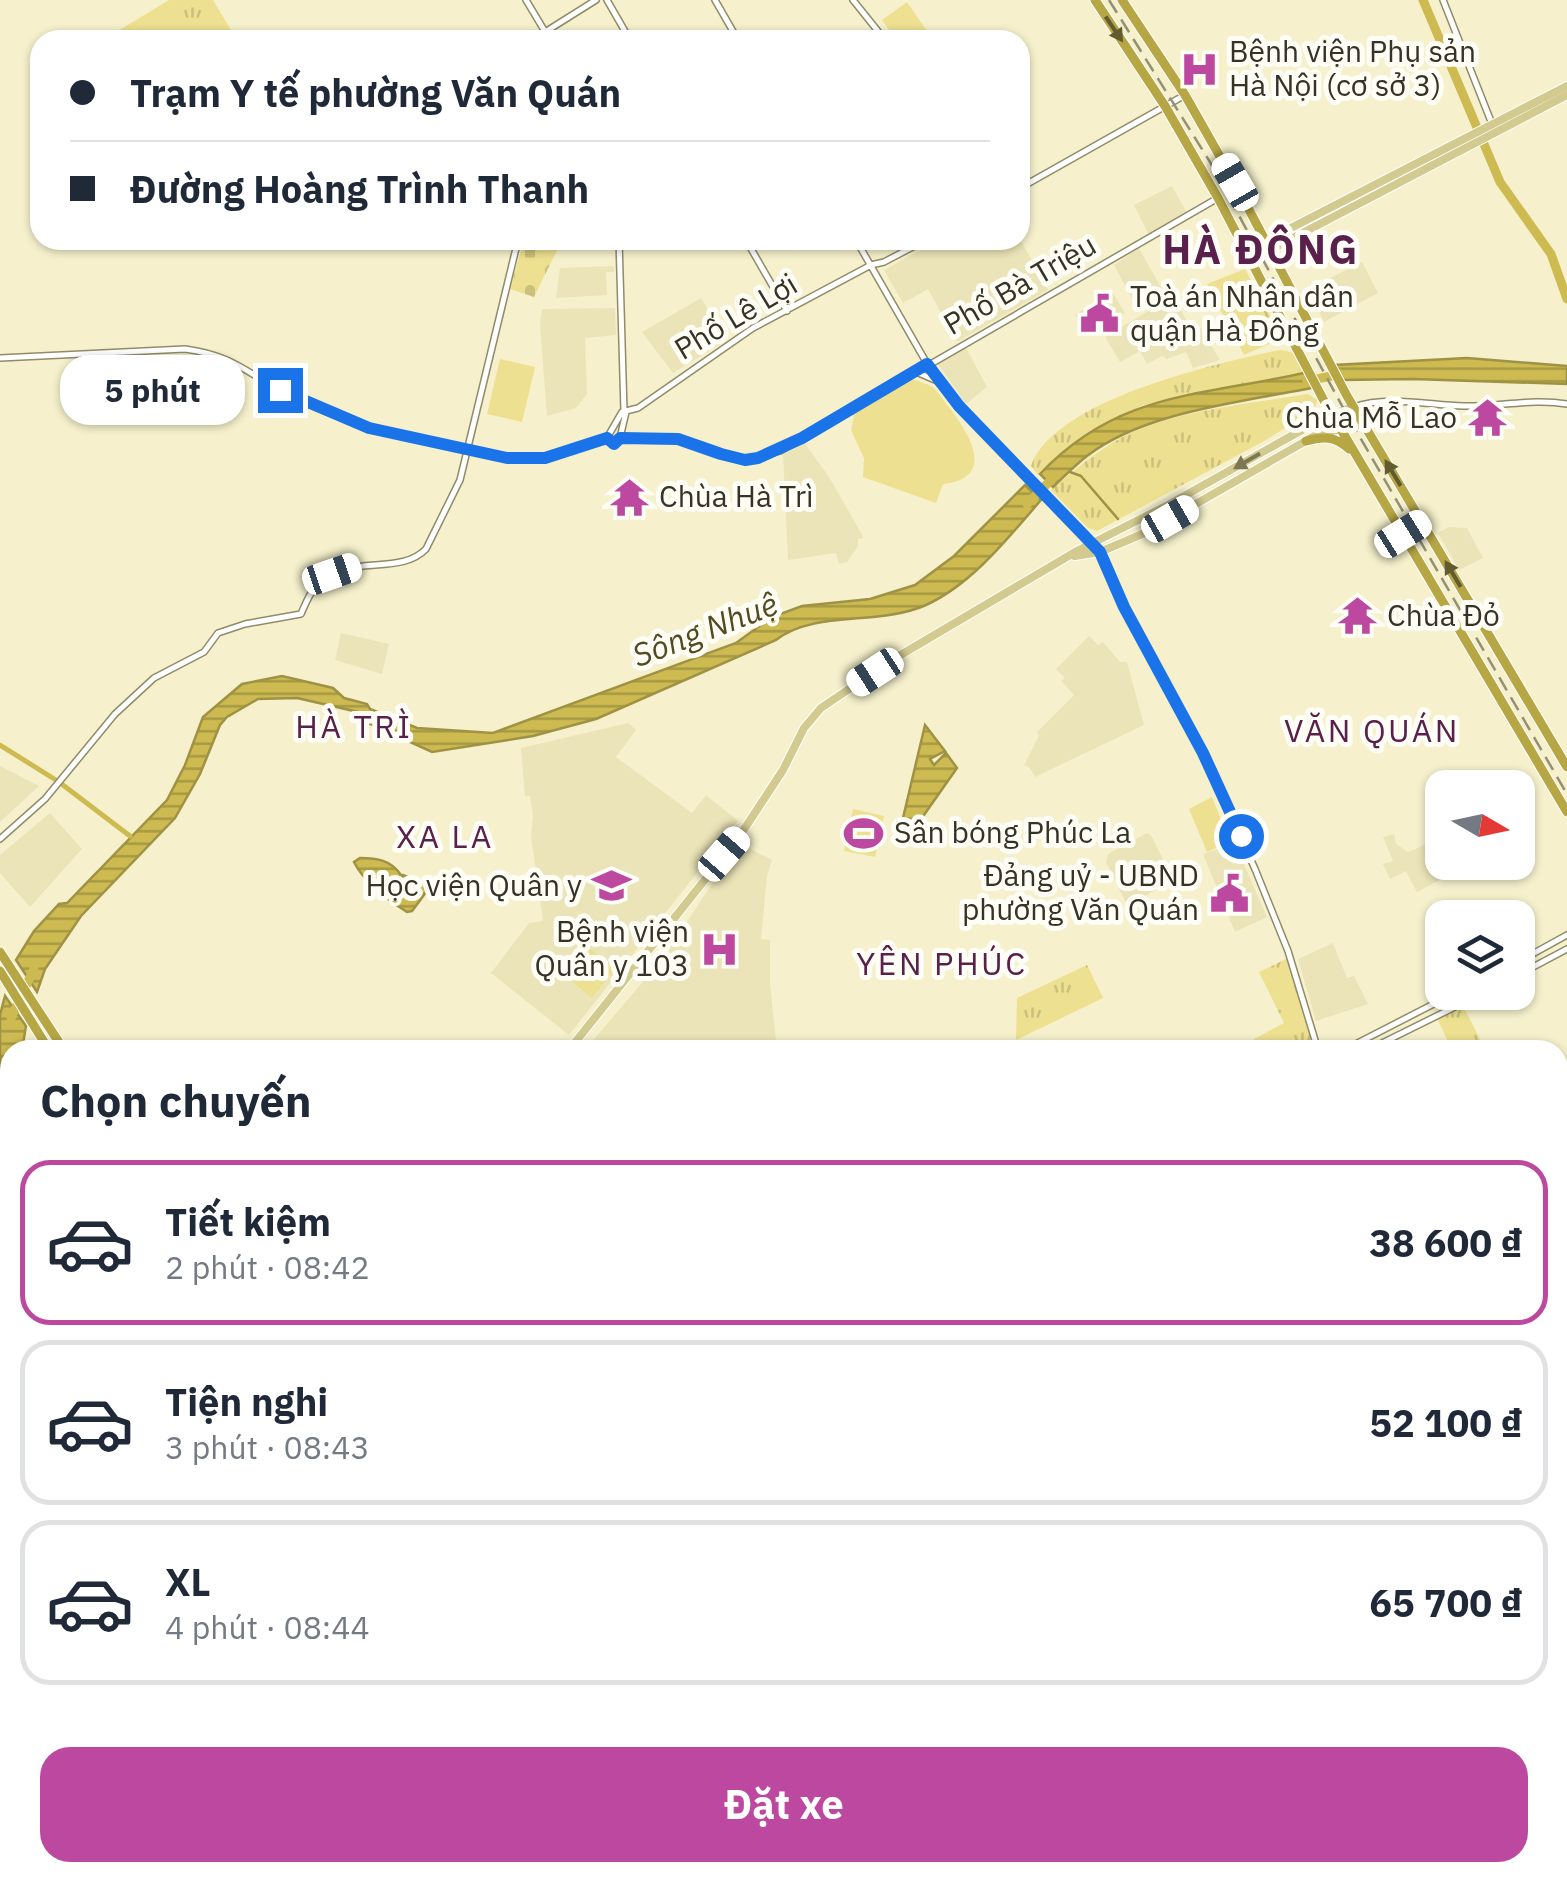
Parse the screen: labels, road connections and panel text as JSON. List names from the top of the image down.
{
  "streets": {
    "street": ["Phố Bà Triệu", "Phố Lê Lợi"]
  },
  "districts": [
    "HÀ ĐÔNG",
    "HÀ TRÌ",
    "VĂN QUÁN",
    "XA LA",
    "YÊN PHÚC"
  ],
  "water": ["Sông Nhuệ"],
  "places": {
    "hospital": ["Bệnh viện Phụ sản Hà Nội (cơ sở 3)", "Bệnh viện Quân y 103"],
    "public building": ["Toà án Nhân dân quận Hà Đông", "Đảng uỷ - UBND phường Văn Quán"],
    "temple": ["Chùa Mỗ Lao", "Chùa Hà Trì", "Chùa Đỏ"],
    "sports": ["Sân bóng Phúc La"],
    "school or university": ["Học viện Quân y"]
  },
  "north": "right",
  "page": {
    "banner": ["Trạm Y tế phường Văn Quán", "Đường Hoàng Trình Thanh"],
    "bubble": "5 phút",
    "heading": "Chọn chuyến",
    "list": [
      {
        "name": "Tiết kiệm",
        "note": "2 phút · 08:42",
        "value": "38 600 ₫"
      },
      {
        "name": "Tiện nghi",
        "note": "3 phút · 08:43",
        "value": "52 100 ₫"
      },
      {
        "name": "XL",
        "note": "4 phút · 08:44",
        "value": "65 700 ₫"
      }
    ],
    "buttons": "Đặt xe"
  }
}
